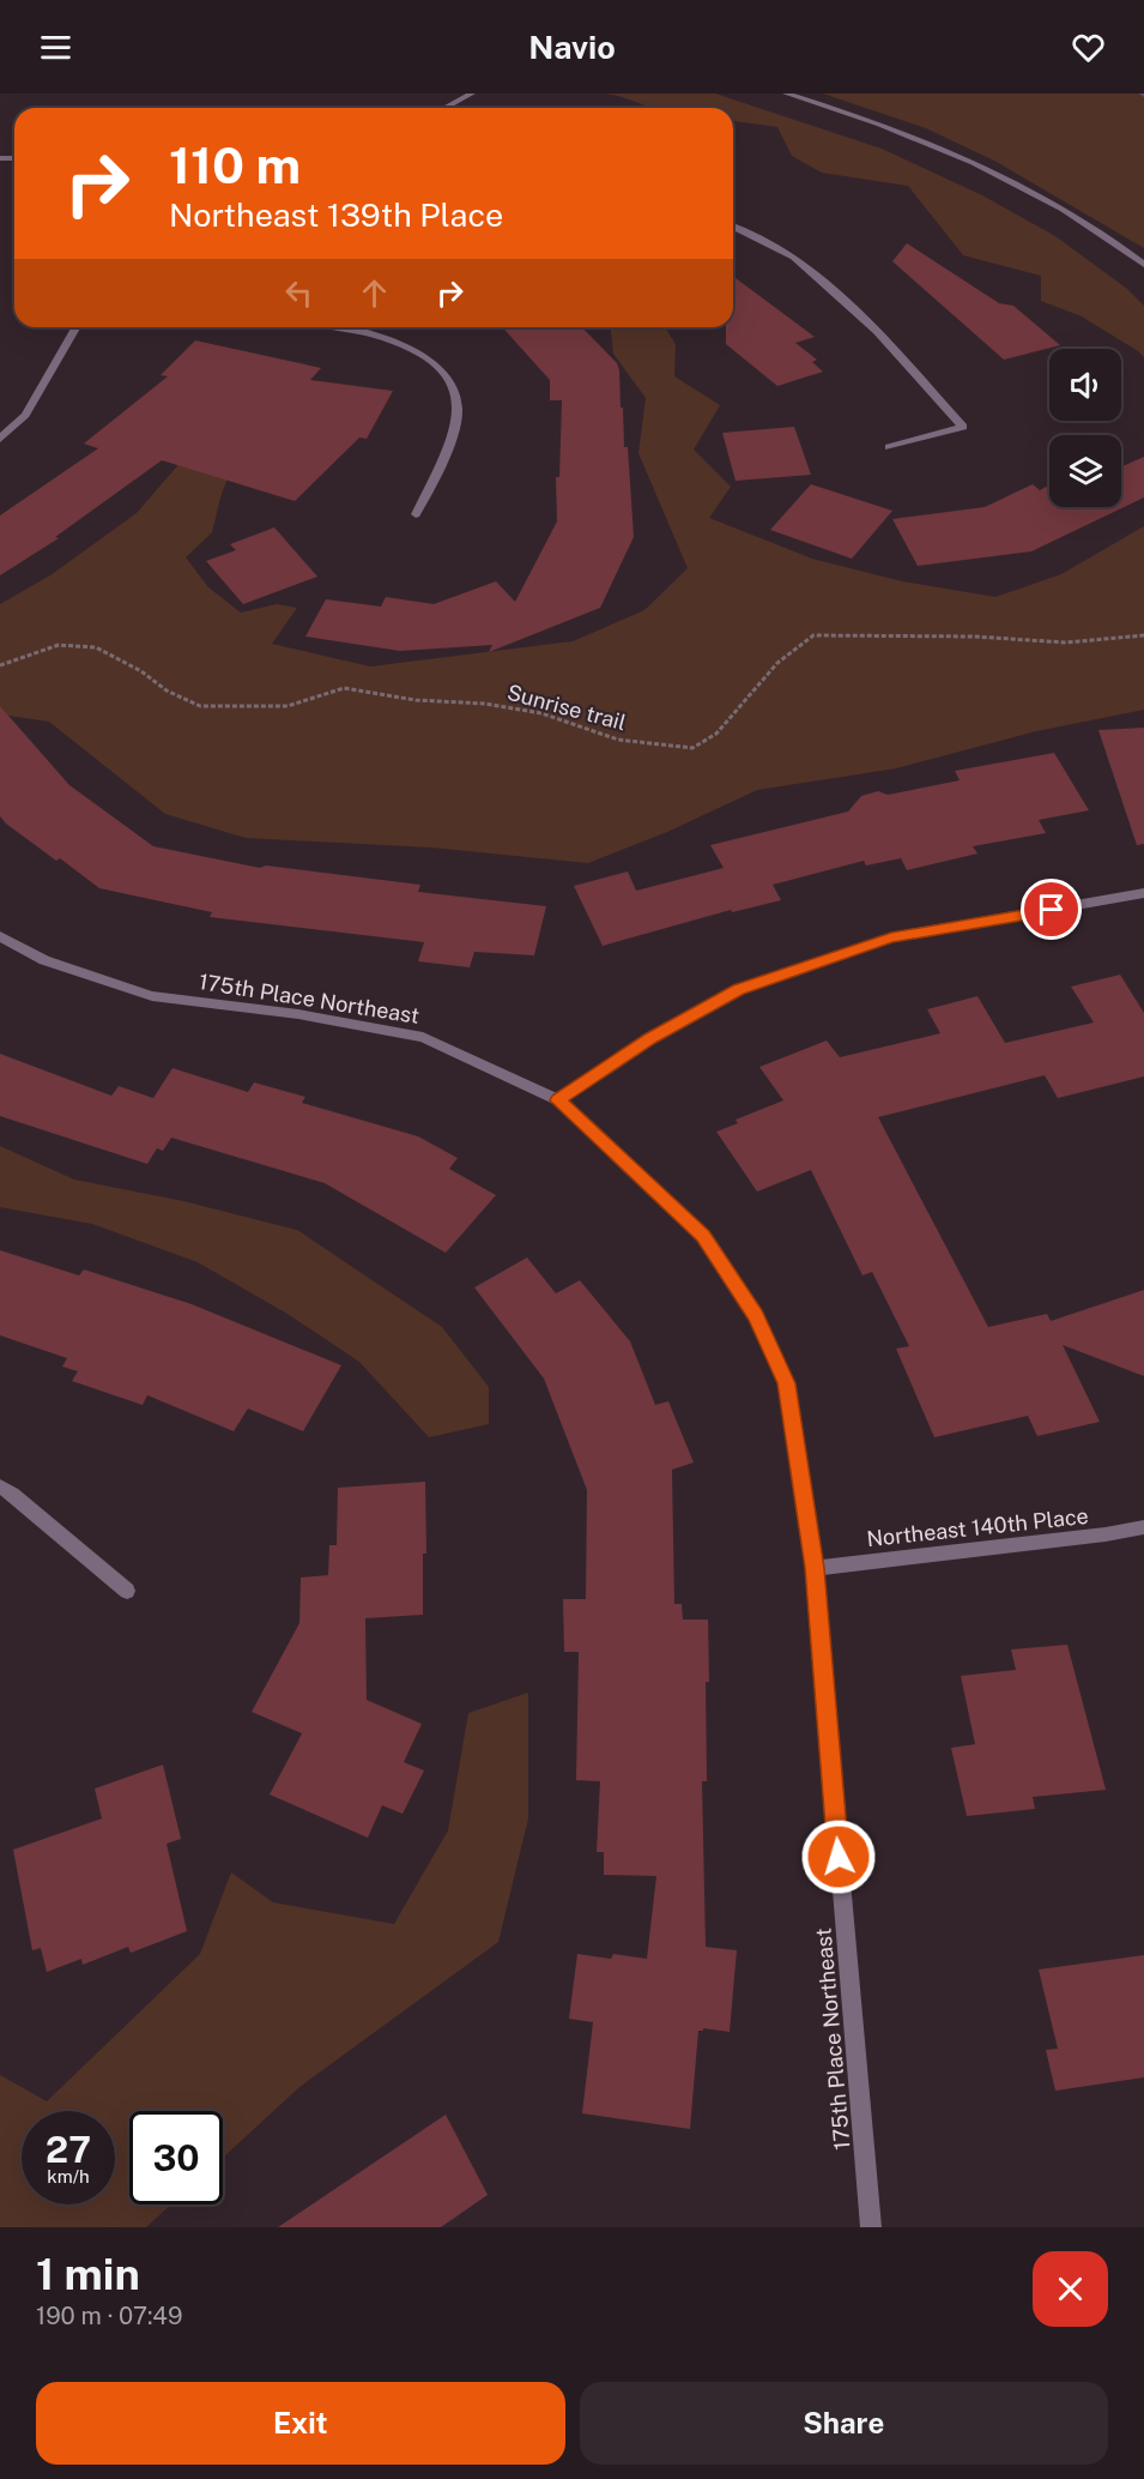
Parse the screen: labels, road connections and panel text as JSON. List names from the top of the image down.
{
  "streets": {
    "street": ["175th Place Northeast", "Northeast 140th Place"],
    "path": ["Sunrise trail"]
  },
  "crossings": [
    ["175th Place Northeast", "Northeast 140th Place"]
  ],
  "page": {
    "header": "Navio",
    "turn": ["110 m", "Northeast 139th Place"],
    "speed": "27 km/h",
    "limit": "30",
    "heading": ["1 min", "190 m · 07:49"],
    "buttons": ["Exit", "Share"]
  }
}
